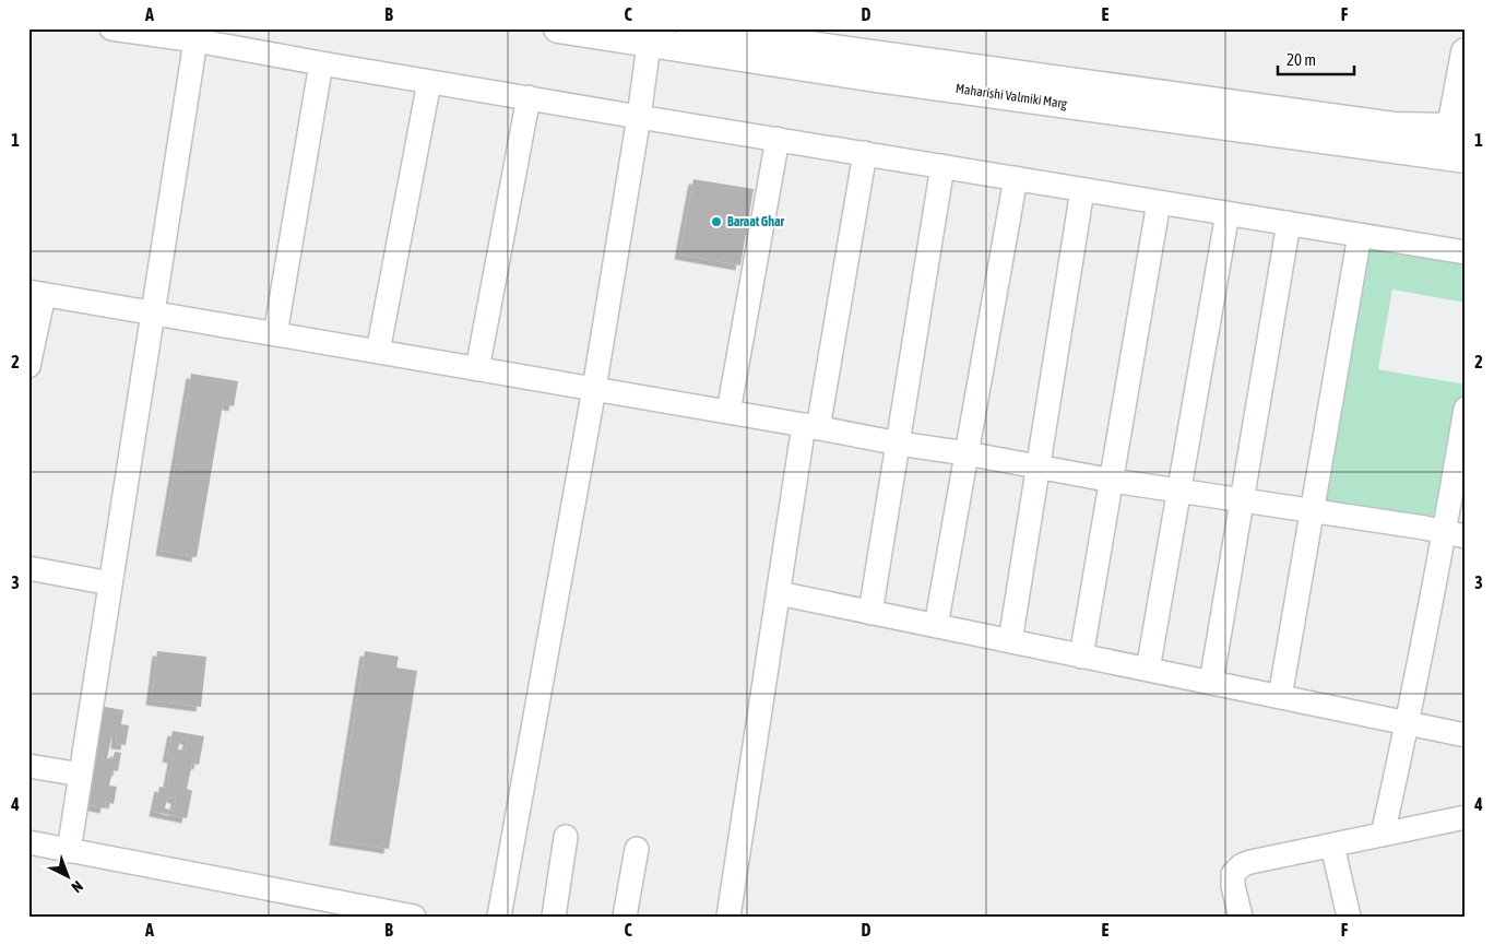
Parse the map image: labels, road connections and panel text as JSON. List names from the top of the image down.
{
  "streets": {
    "street": ["Maharishi Valmiki Marg"]
  },
  "places": ["Baraat Ghar"],
  "scale_bar": "20 m",
  "north": "bottom right",
  "grid": {
    "columns": [
      "A",
      "B",
      "C",
      "D",
      "E",
      "F"
    ],
    "rows": [
      "1",
      "2",
      "3",
      "4"
    ]
  }
}
